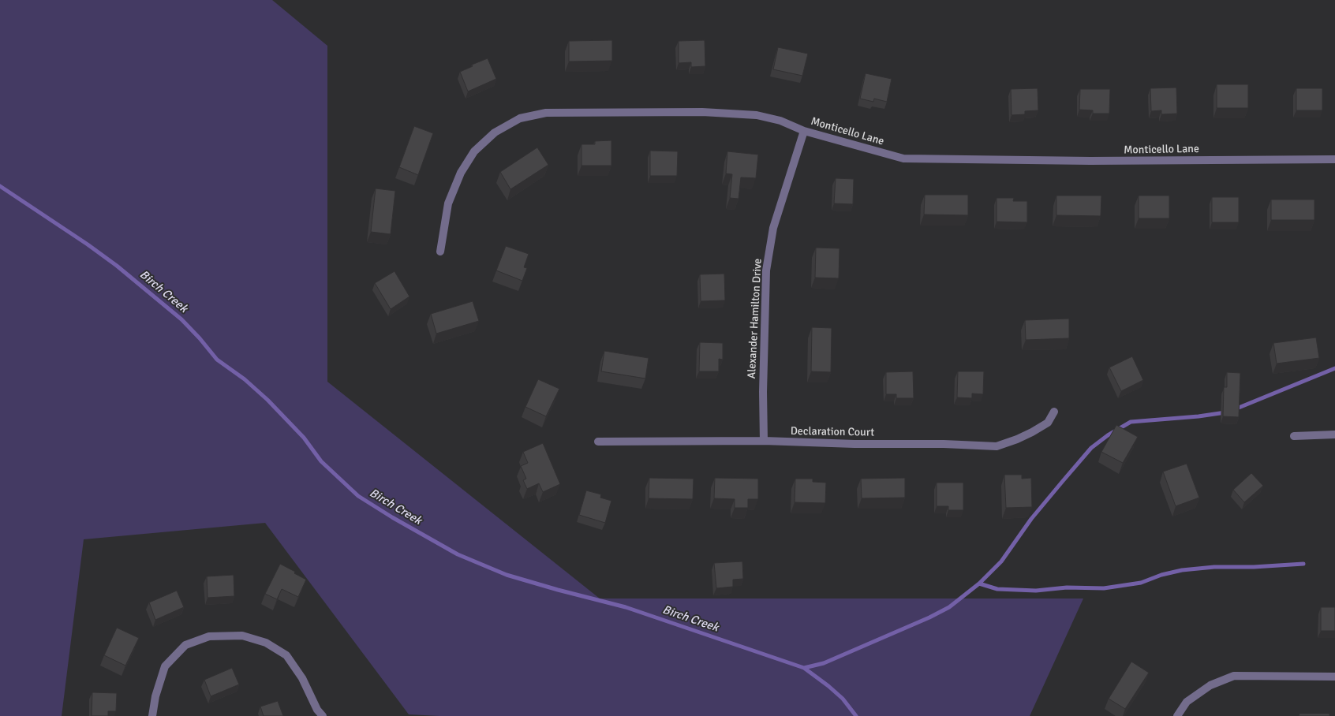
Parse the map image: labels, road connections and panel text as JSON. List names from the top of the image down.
{
  "streets": {
    "street": ["Monticello Lane", "Alexander Hamilton Drive", "Declaration Court"]
  },
  "crossings": [
    ["Monticello Lane", "Alexander Hamilton Drive"],
    ["Alexander Hamilton Drive", "Declaration Court"]
  ],
  "water": ["Birch Creek"]
}
